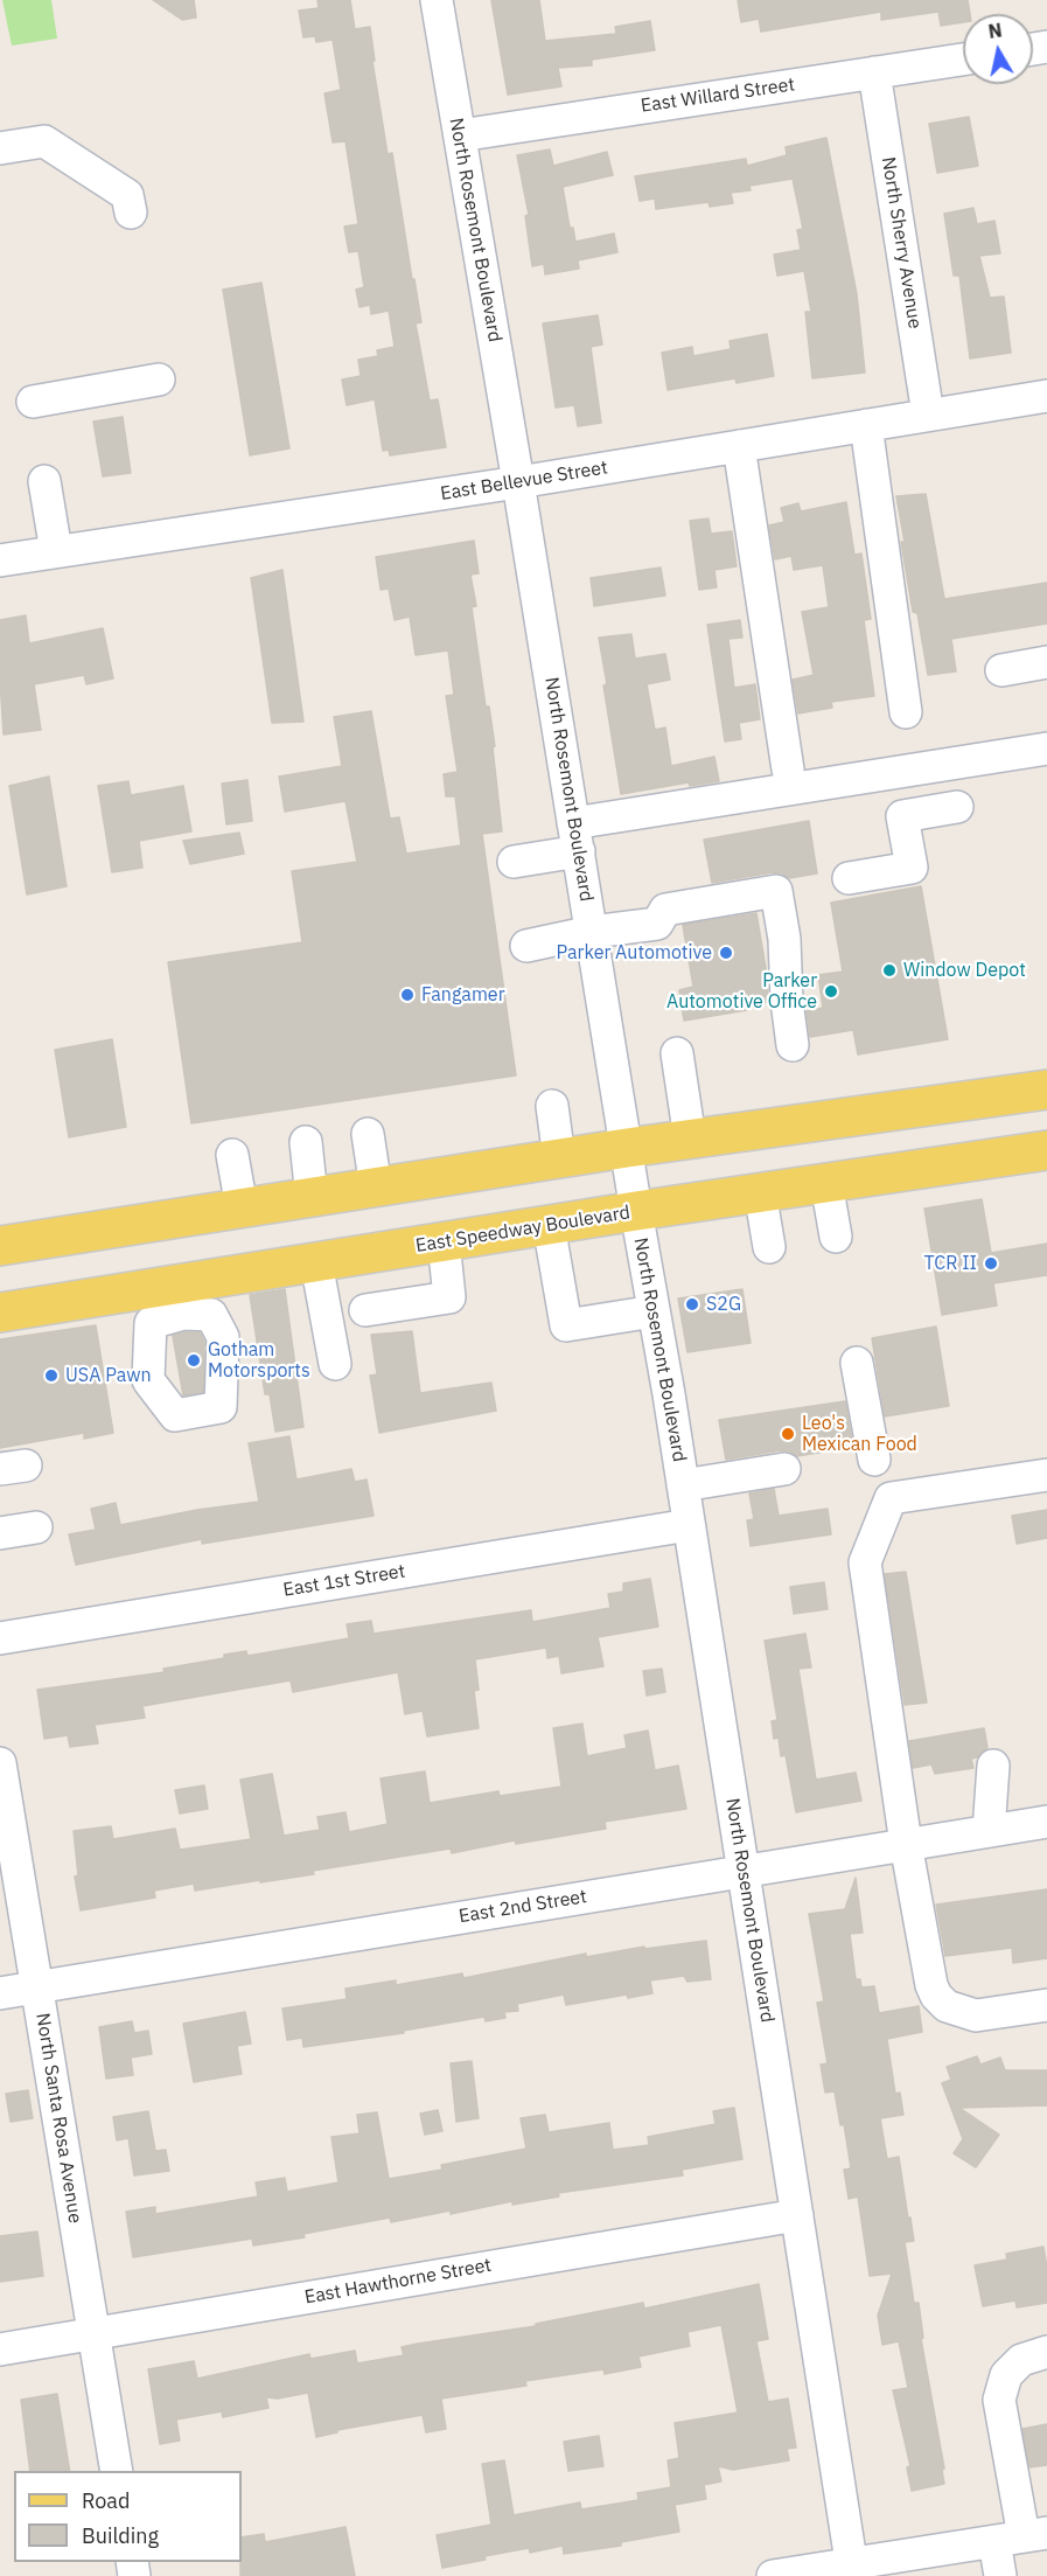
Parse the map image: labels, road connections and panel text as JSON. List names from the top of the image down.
{
  "streets": {
    "main road": ["East Speedway Boulevard"],
    "street": [
      "East Willard Street",
      "North Rosemont Boulevard",
      "North Sherry Avenue",
      "East Bellevue Street",
      "East 1st Street",
      "East 2nd Street",
      "North Santa Rosa Avenue",
      "East Hawthorne Street"
    ]
  },
  "crossings": [
    ["East Willard Street", "North Rosemont Boulevard"],
    ["East Willard Street", "North Sherry Avenue"],
    ["North Rosemont Boulevard", "East Bellevue Street"],
    ["North Rosemont Boulevard", "East Speedway Boulevard"],
    ["North Rosemont Boulevard", "East 1st Street"],
    ["North Rosemont Boulevard", "East 2nd Street"],
    ["North Rosemont Boulevard", "East Hawthorne Street"],
    ["North Sherry Avenue", "East Bellevue Street"],
    ["East 2nd Street", "North Santa Rosa Avenue"],
    ["North Santa Rosa Avenue", "East Hawthorne Street"]
  ],
  "places": [
    "Parker Automotive",
    "Window Depot",
    "Parker Automotive Office",
    "Fangamer",
    "TCR II",
    "S2G",
    "Gotham Motorsports",
    "USA Pawn",
    "Leo's Mexican Food"
  ],
  "legend": ["Road", "Building"],
  "north": "top"
}
